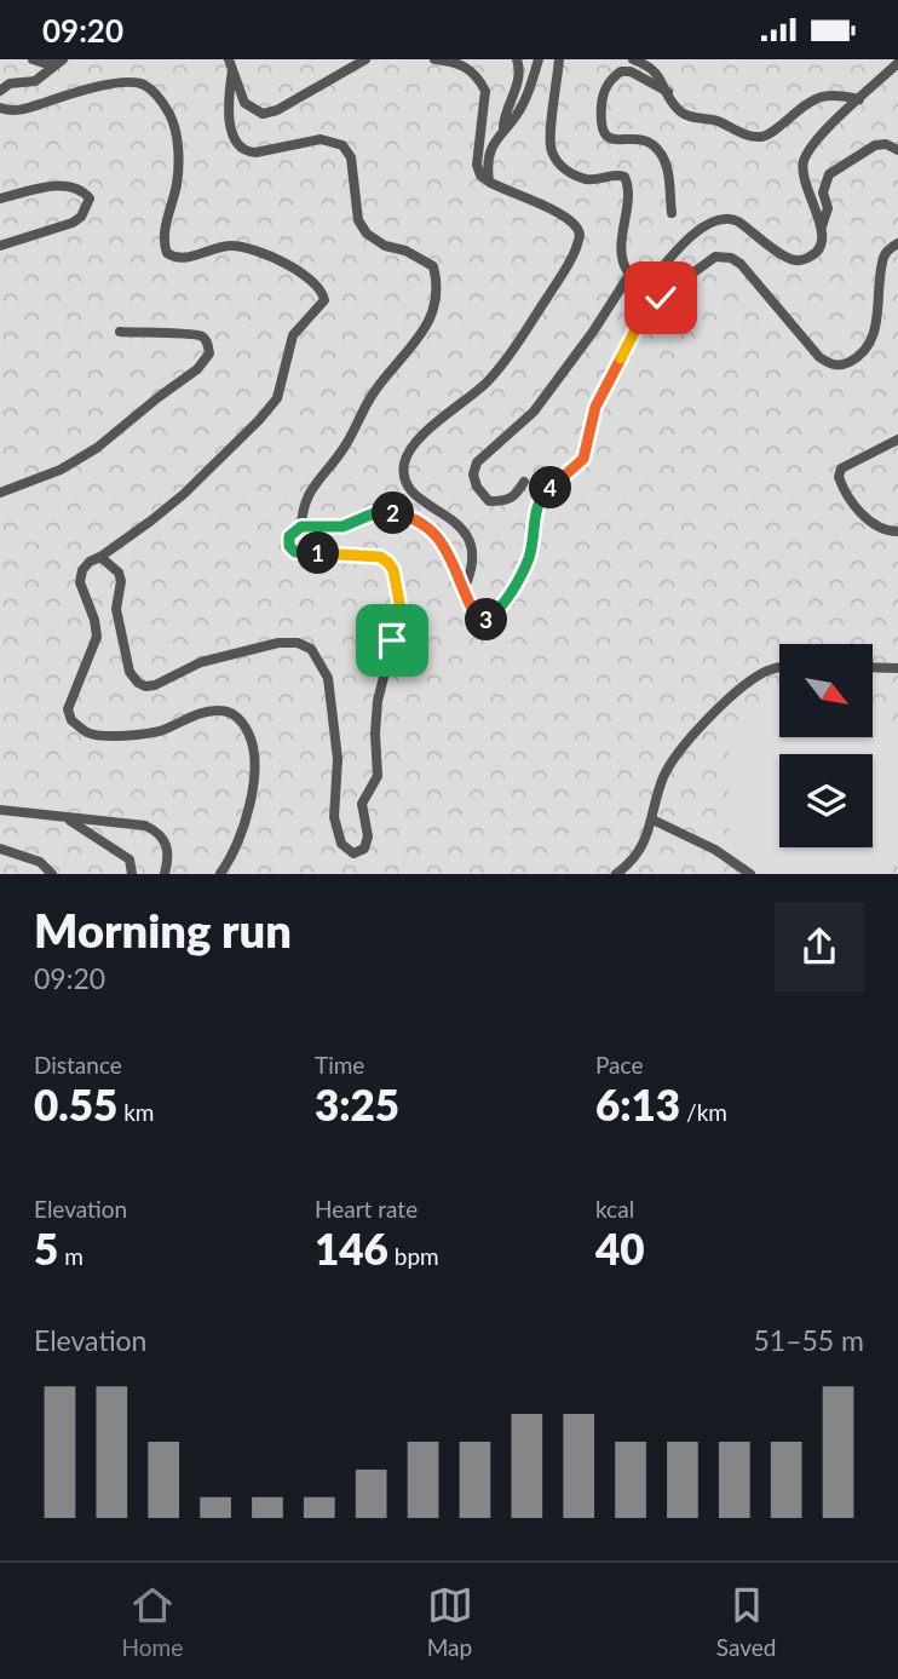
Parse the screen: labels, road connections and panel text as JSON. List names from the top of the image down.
{
  "north": "bottom right",
  "page": {
    "status": "09:20",
    "pins": [
      "4",
      "2",
      "1",
      "3"
    ],
    "heading": ["Morning run", "09:20"],
    "stats": [
      ["Distance", "0.55 km"],
      ["Time", "3:25"],
      ["Pace", "6:13 /km"],
      ["Elevation", "5 m"],
      ["Heart rate", "146 bpm"],
      ["kcal", "40"]
    ],
    "chart": ["Elevation", "51–55 m"],
    "tabs": ["Home", "Map", "Saved"]
  }
}
